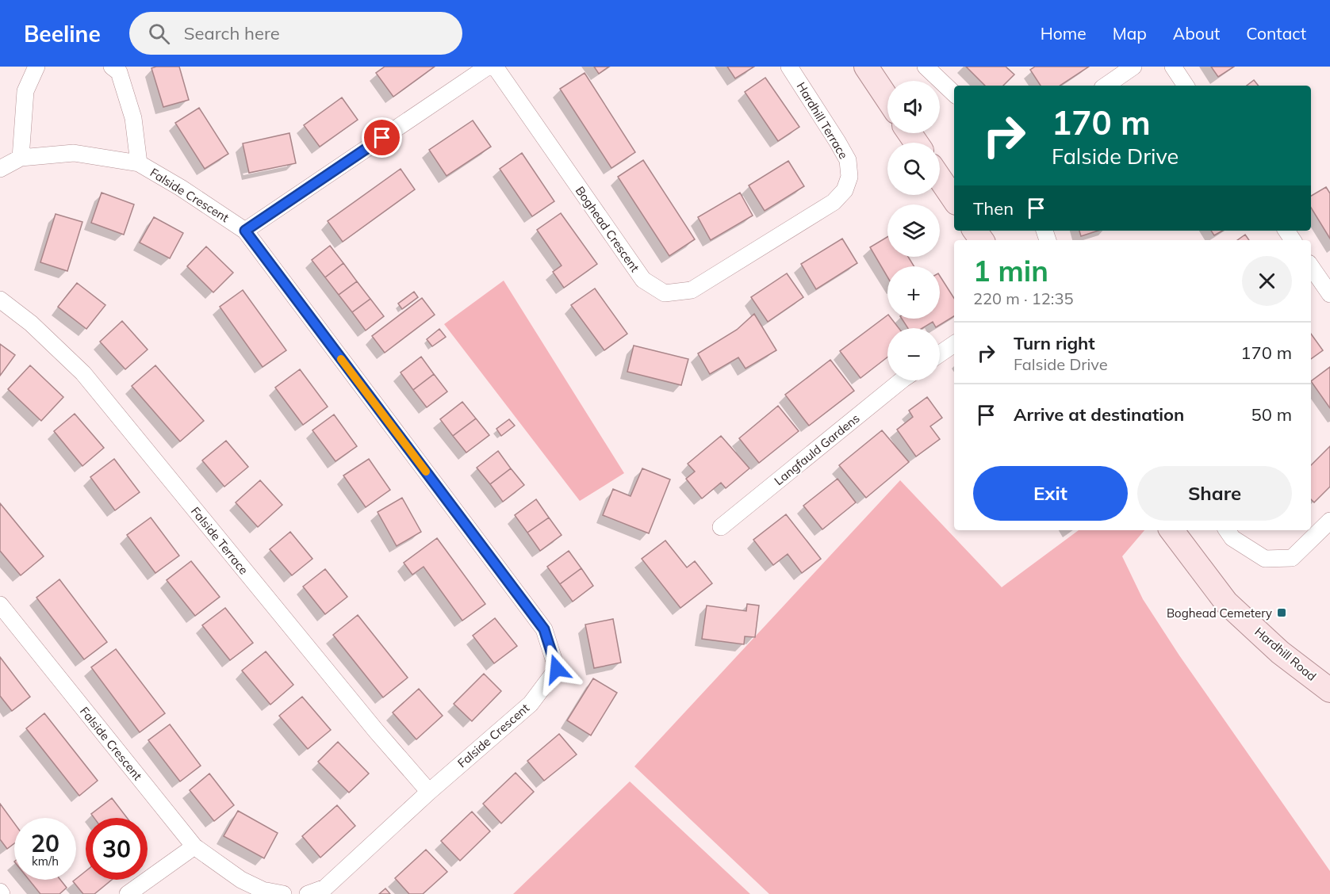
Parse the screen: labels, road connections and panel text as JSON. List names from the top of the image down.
{
  "streets": {
    "main road": ["Hardhill Road"],
    "street": [
      "Hardhill Terrace",
      "Falside Crescent",
      "Boghead Crescent",
      "Langfauld Gardens",
      "Falside Terrace"
    ]
  },
  "crossings": [
    ["Hardhill Terrace", "Boghead Crescent"],
    ["Falside Crescent", "Falside Terrace"]
  ],
  "places": {
    "transit": ["Boghead Cemetery"]
  },
  "page": {
    "header": "Beeline",
    "search": "Search here",
    "nav": [
      "Home",
      "Map",
      "About",
      "Contact"
    ],
    "map_buttons": ["+", "−"],
    "turn": ["170 m", "Falside Drive"],
    "then": "Then",
    "heading": ["1 min", "220 m · 12:35"],
    "list": [
      {
        "name": "Turn right",
        "note": "Falside Drive",
        "value": "170 m"
      },
      {
        "name": "Arrive at destination",
        "value": "50 m"
      }
    ],
    "buttons": ["Exit", "Share"],
    "speed": "20 km/h",
    "limit": "30"
  }
}
